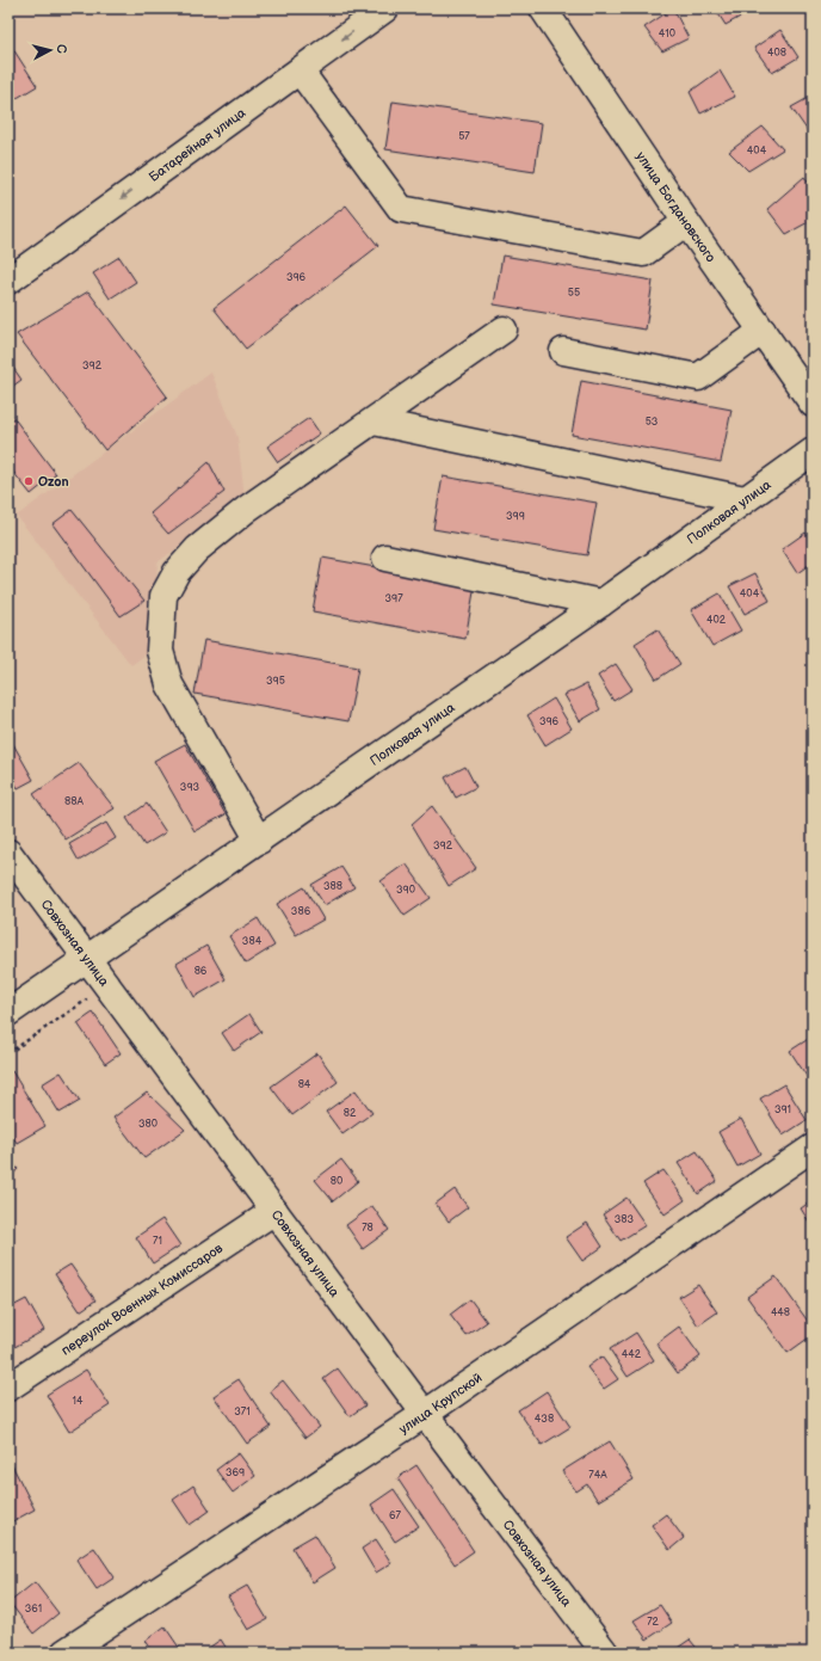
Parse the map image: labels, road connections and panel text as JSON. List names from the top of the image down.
{
  "streets": {
    "street": [
      "Батарейная улица",
      "улица Богдановского",
      "Полковая улица",
      "Совхозная улица",
      "переулок Военных Комиссаров",
      "улица Крупской"
    ]
  },
  "crossings": [
    ["Полковая улица", "Совхозная улица"],
    ["Совхозная улица", "переулок Военных Комиссаров"],
    ["Совхозная улица", "улица Крупской"]
  ],
  "one_way": ["Батарейная улица"],
  "places": ["Ozon"],
  "house_numbers": [
    "410",
    "408",
    "57",
    "404",
    "396",
    "55",
    "392",
    "53",
    "399",
    "404",
    "397",
    "402",
    "395",
    "396",
    "393",
    "88А",
    "392",
    "388",
    "390",
    "386",
    "384",
    "86",
    "84",
    "391",
    "82",
    "380",
    "80",
    "383",
    "78",
    "71",
    "448",
    "442",
    "14",
    "371",
    "438",
    "369",
    "74А",
    "67",
    "361",
    "72"
  ],
  "north": "right"
}
